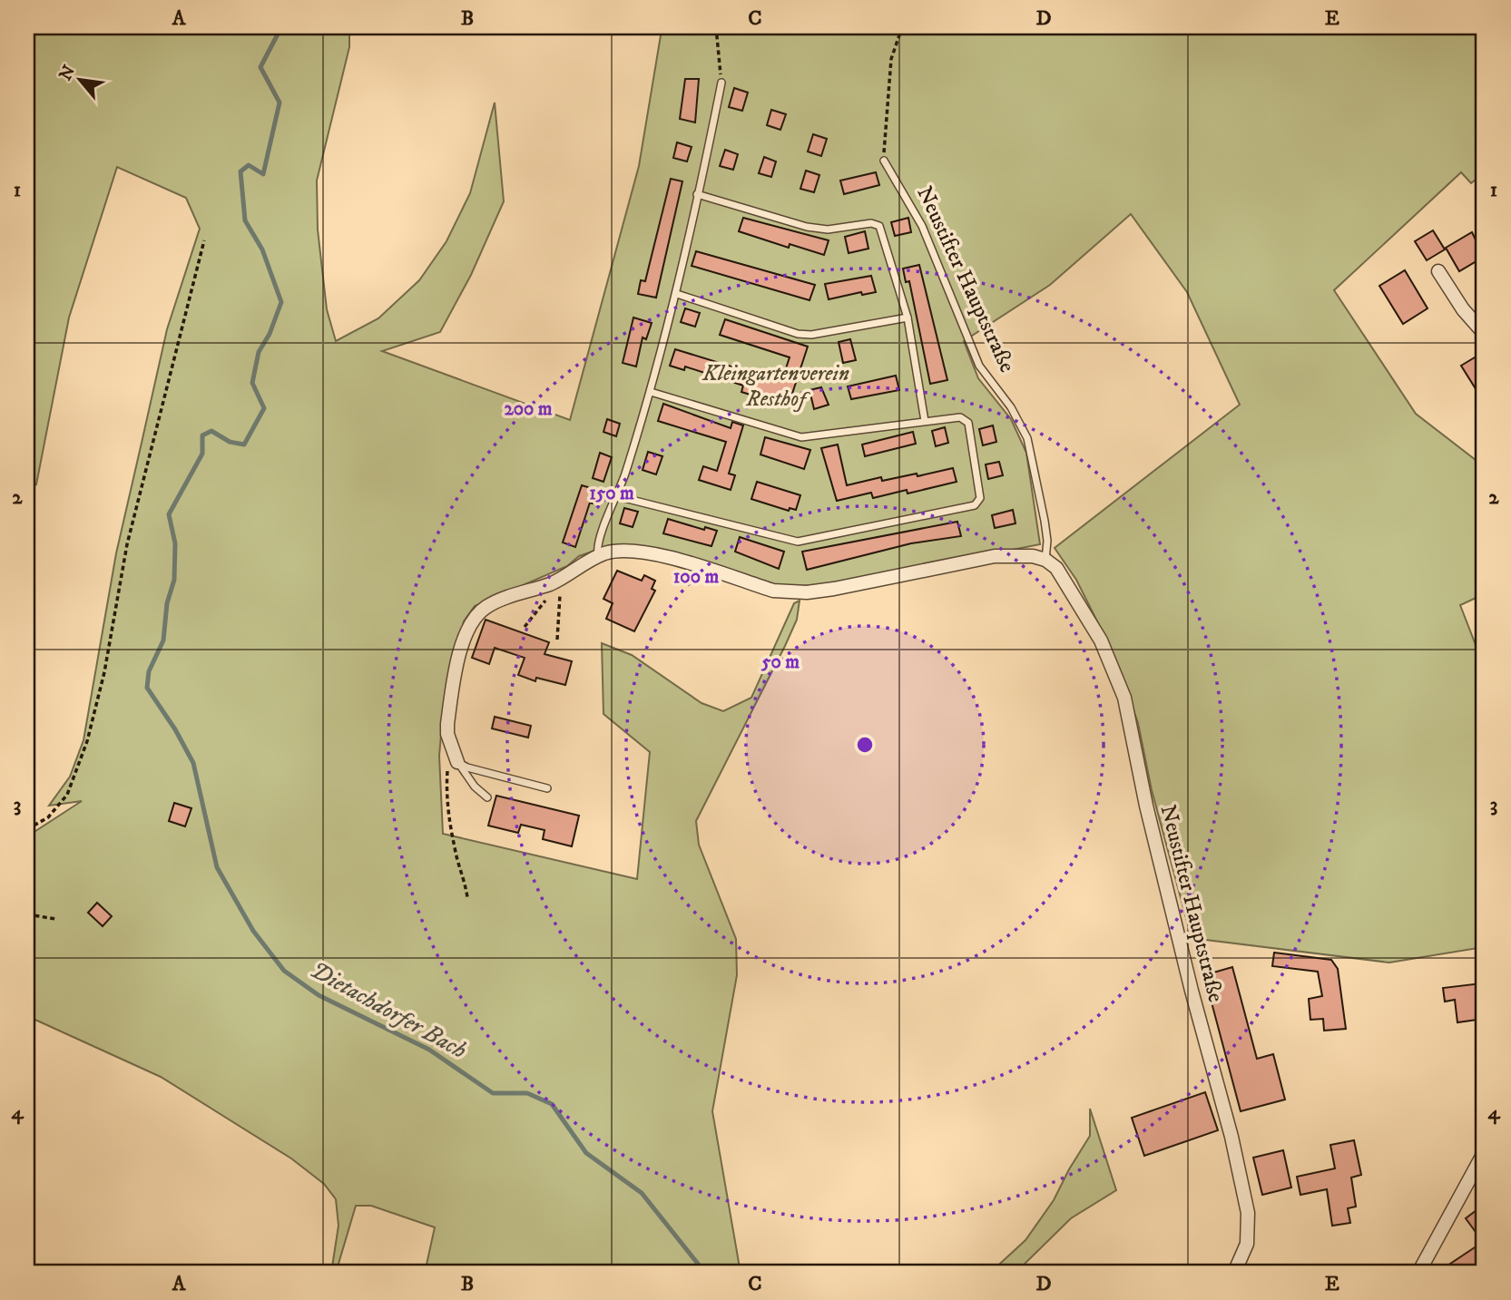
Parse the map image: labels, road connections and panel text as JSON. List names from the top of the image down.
{
  "streets": {
    "street": ["Neustifter Hauptstraße"]
  },
  "water": ["Dietachdorfer Bach"],
  "parks": ["Kleingartenverein Resthof"],
  "north": "top left",
  "grid": {
    "columns": [
      "A",
      "B",
      "C",
      "D",
      "E"
    ],
    "rows": [
      "1",
      "2",
      "3",
      "4"
    ]
  },
  "rings": [
    "200 m",
    "150 m",
    "100 m",
    "50 m"
  ]
}
